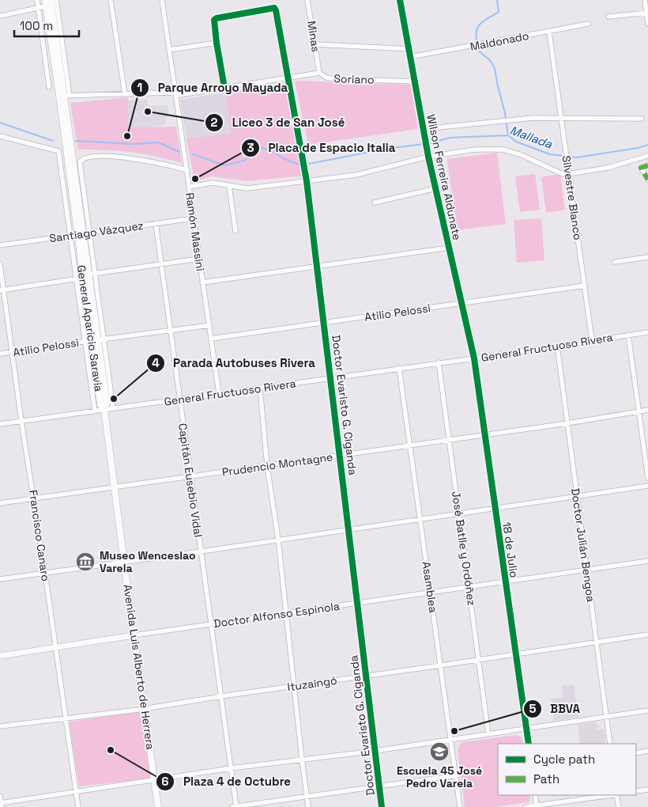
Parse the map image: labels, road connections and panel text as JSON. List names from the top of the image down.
{
  "streets": {
    "main road": ["General Aparicio Saravia", "Avenida Luis Alberto de Herrera"],
    "street": [
      "Minas",
      "Maldonado",
      "Soriano",
      "Wilson Ferreira Aldunate",
      "Silvestre Blanco",
      "Santiago Vázquez",
      "Ramón Massini",
      "Atilio Pelossi",
      "General Fructuoso Rivera",
      "Doctor Evaristo G. Ciganda",
      "Prudencio Montagne",
      "Capitán Eusebio Vidal",
      "Francisco Canaro",
      "Doctor Julián Bengoa",
      "José Batlle y Ordóñez",
      "18 de Julio",
      "Asamblea",
      "Doctor Alfonso Espínola",
      "Ituzaingó"
    ]
  },
  "crossings": [
    ["Minas", "Soriano"],
    ["Maldonado", "Wilson Ferreira Aldunate"],
    ["Maldonado", "Silvestre Blanco"],
    ["Soriano", "Wilson Ferreira Aldunate"],
    ["Soriano", "Ramón Massini"],
    ["Soriano", "General Aparicio Saravia"],
    ["Soriano", "Doctor Evaristo G. Ciganda"],
    ["Wilson Ferreira Aldunate", "Atilio Pelossi"],
    ["Wilson Ferreira Aldunate", "General Fructuoso Rivera"],
    ["Wilson Ferreira Aldunate", "18 de Julio"],
    ["Silvestre Blanco", "Atilio Pelossi"],
    ["Silvestre Blanco", "General Fructuoso Rivera"],
    ["Santiago Vázquez", "Ramón Massini"],
    ["Santiago Vázquez", "General Aparicio Saravia"],
    ["Santiago Vázquez", "Capitán Eusebio Vidal"],
    ["Ramón Massini", "Atilio Pelossi"],
    ["Ramón Massini", "General Aparicio Saravia"],
    ["Ramón Massini", "General Fructuoso Rivera"],
    ["Atilio Pelossi", "General Aparicio Saravia"],
    ["Atilio Pelossi", "Doctor Evaristo G. Ciganda"],
    ["Atilio Pelossi", "Capitán Eusebio Vidal"],
    ["Atilio Pelossi", "Francisco Canaro"],
    ["General Aparicio Saravia", "General Fructuoso Rivera"],
    ["General Aparicio Saravia", "Avenida Luis Alberto de Herrera"],
    ["General Fructuoso Rivera", "Doctor Evaristo G. Ciganda"],
    ["General Fructuoso Rivera", "Capitán Eusebio Vidal"],
    ["General Fructuoso Rivera", "Francisco Canaro"],
    ["General Fructuoso Rivera", "Doctor Julián Bengoa"],
    ["General Fructuoso Rivera", "José Batlle y Ordóñez"],
    ["General Fructuoso Rivera", "18 de Julio"],
    ["General Fructuoso Rivera", "Asamblea"],
    ["General Fructuoso Rivera", "Avenida Luis Alberto de Herrera"],
    ["Doctor Evaristo G. Ciganda", "Prudencio Montagne"],
    ["Doctor Evaristo G. Ciganda", "Doctor Alfonso Espínola"],
    ["Doctor Evaristo G. Ciganda", "Ituzaingó"],
    ["Prudencio Montagne", "Capitán Eusebio Vidal"],
    ["Prudencio Montagne", "Francisco Canaro"],
    ["Prudencio Montagne", "Doctor Julián Bengoa"],
    ["Prudencio Montagne", "José Batlle y Ordóñez"],
    ["Prudencio Montagne", "18 de Julio"],
    ["Prudencio Montagne", "Asamblea"],
    ["Prudencio Montagne", "Avenida Luis Alberto de Herrera"],
    ["Capitán Eusebio Vidal", "Doctor Alfonso Espínola"],
    ["Capitán Eusebio Vidal", "Ituzaingó"],
    ["Francisco Canaro", "Doctor Alfonso Espínola"],
    ["Francisco Canaro", "Ituzaingó"],
    ["Doctor Julián Bengoa", "Doctor Alfonso Espínola"],
    ["Doctor Julián Bengoa", "Ituzaingó"],
    ["José Batlle y Ordóñez", "Doctor Alfonso Espínola"],
    ["José Batlle y Ordóñez", "Ituzaingó"],
    ["18 de Julio", "Doctor Alfonso Espínola"],
    ["18 de Julio", "Ituzaingó"],
    ["Asamblea", "Doctor Alfonso Espínola"],
    ["Asamblea", "Ituzaingó"],
    ["Doctor Alfonso Espínola", "Avenida Luis Alberto de Herrera"],
    ["Avenida Luis Alberto de Herrera", "Ituzaingó"]
  ],
  "water": ["Mallada"],
  "places": {
    "other": [
      "Liceo 3 de San José",
      "Parque Arroyo Mayada",
      "Placa de Espacio Italia",
      "Parada Autobuses Rivera",
      "BBVA",
      "Plaza 4 de Octubre"
    ],
    "museum": ["Museo Wenceslao Varela"],
    "school or university": ["Escuela 45 José Pedro Varela"]
  },
  "legend": ["Cycle path", "Path"],
  "scale_bar": "100 m"
}
